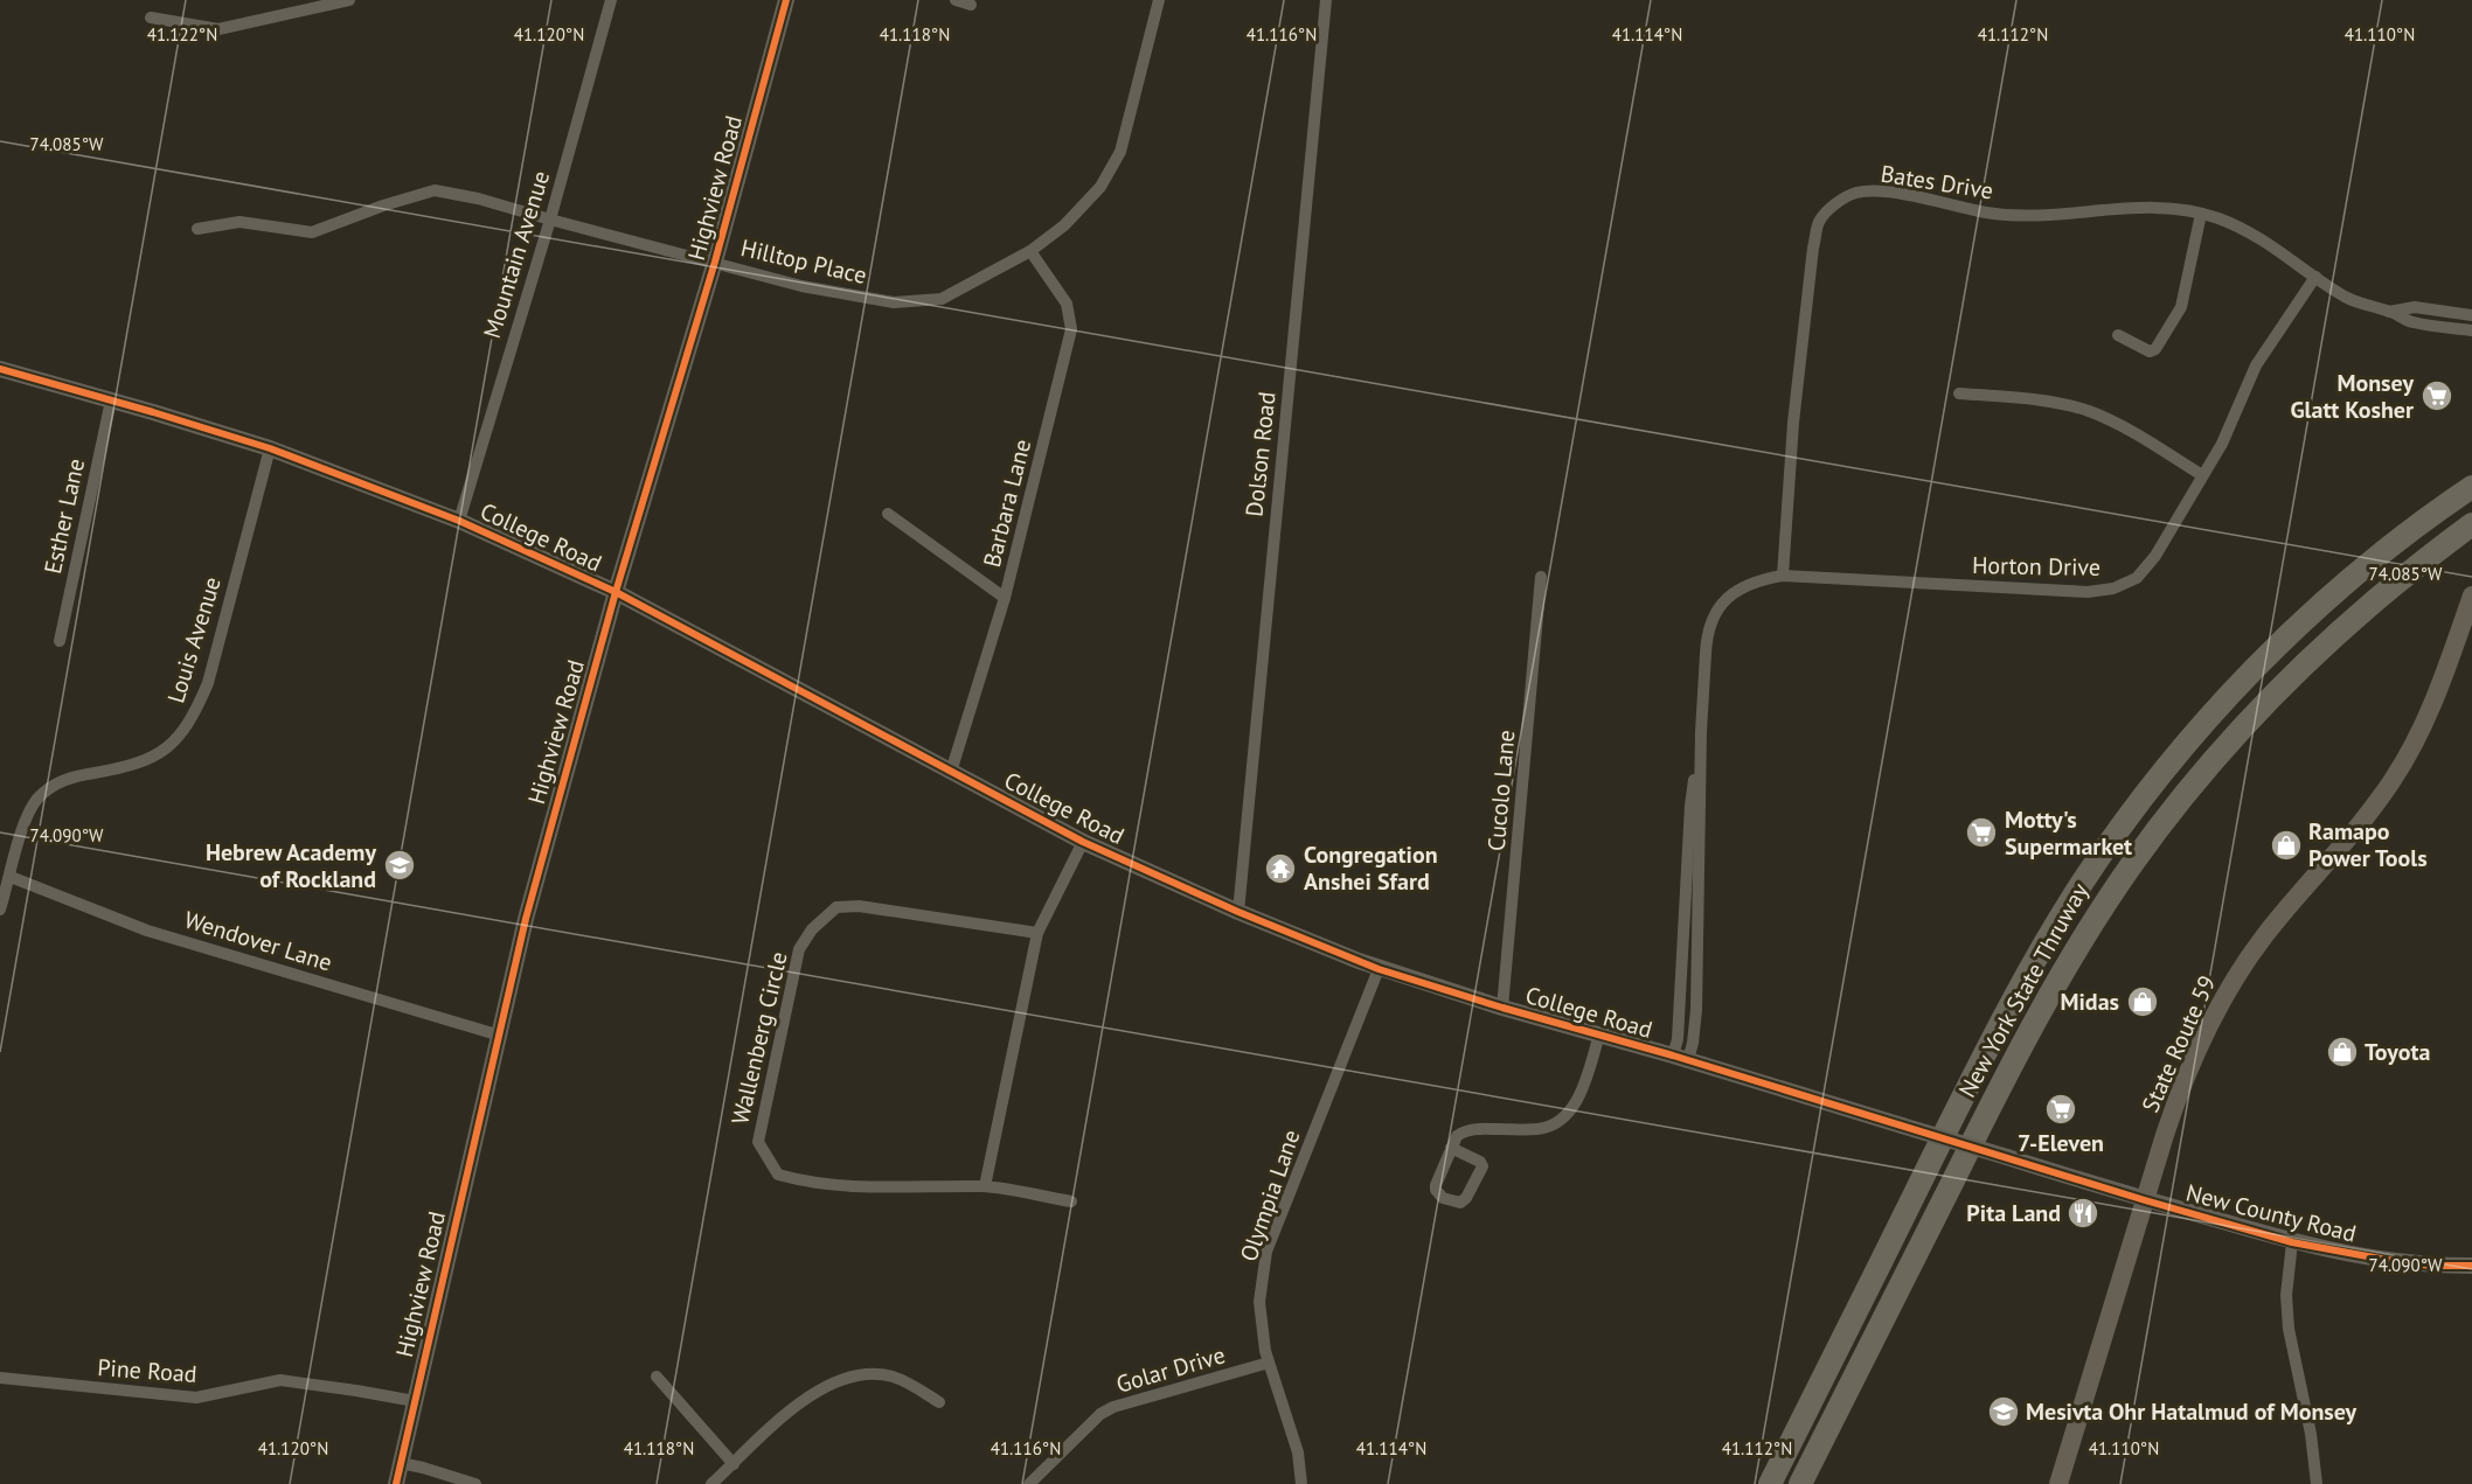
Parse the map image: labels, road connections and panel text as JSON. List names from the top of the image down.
{
  "streets": {
    "highway": ["New York State Thruway"],
    "main road": ["State Route 59"],
    "street": [
      "Bates Drive",
      "Highview Road",
      "Mountain Avenue",
      "Hilltop Place",
      "Dolson Road",
      "Barbara Lane",
      "Esther Lane",
      "College Road",
      "Horton Drive",
      "Louis Avenue",
      "Cucolo Lane",
      "Wendover Lane",
      "Wallenberg Circle",
      "Olympia Lane",
      "New County Road",
      "Golar Drive",
      "Pine Road"
    ]
  },
  "crossings": [
    ["Bates Drive", "Horton Drive"],
    ["Highview Road", "Hilltop Place"],
    ["Highview Road", "College Road"],
    ["Highview Road", "Wendover Lane"],
    ["Highview Road", "Pine Road"],
    ["Mountain Avenue", "Hilltop Place"],
    ["Mountain Avenue", "College Road"],
    ["Hilltop Place", "Barbara Lane"],
    ["Dolson Road", "College Road"],
    ["Barbara Lane", "College Road"],
    ["Esther Lane", "College Road"],
    ["College Road", "Horton Drive"],
    ["College Road", "Louis Avenue"],
    ["College Road", "Cucolo Lane"],
    ["College Road", "State Route 59"],
    ["College Road", "Olympia Lane"],
    ["College Road", "New County Road"],
    ["Louis Avenue", "Wendover Lane"],
    ["State Route 59", "New County Road"],
    ["Olympia Lane", "Golar Drive"]
  ],
  "places": {
    "supermarket": ["Monsey Glatt Kosher", "Motty's Supermarket", "7-Eleven"],
    "shop": ["Ramapo Power Tools", "Midas", "Toyota"],
    "school or university": ["Hebrew Academy of Rockland", "Mesivta Ohr Hatalmud of Monsey"],
    "temple": ["Congregation Anshei Sfard"],
    "restaurant": ["Pita Land"]
  },
  "coordinates": [
    "41.122°N",
    "41.120°N",
    "41.118°N",
    "41.116°N",
    "41.114°N",
    "41.112°N",
    "41.110°N",
    "74.085°W",
    "74.090°W"
  ]
}
